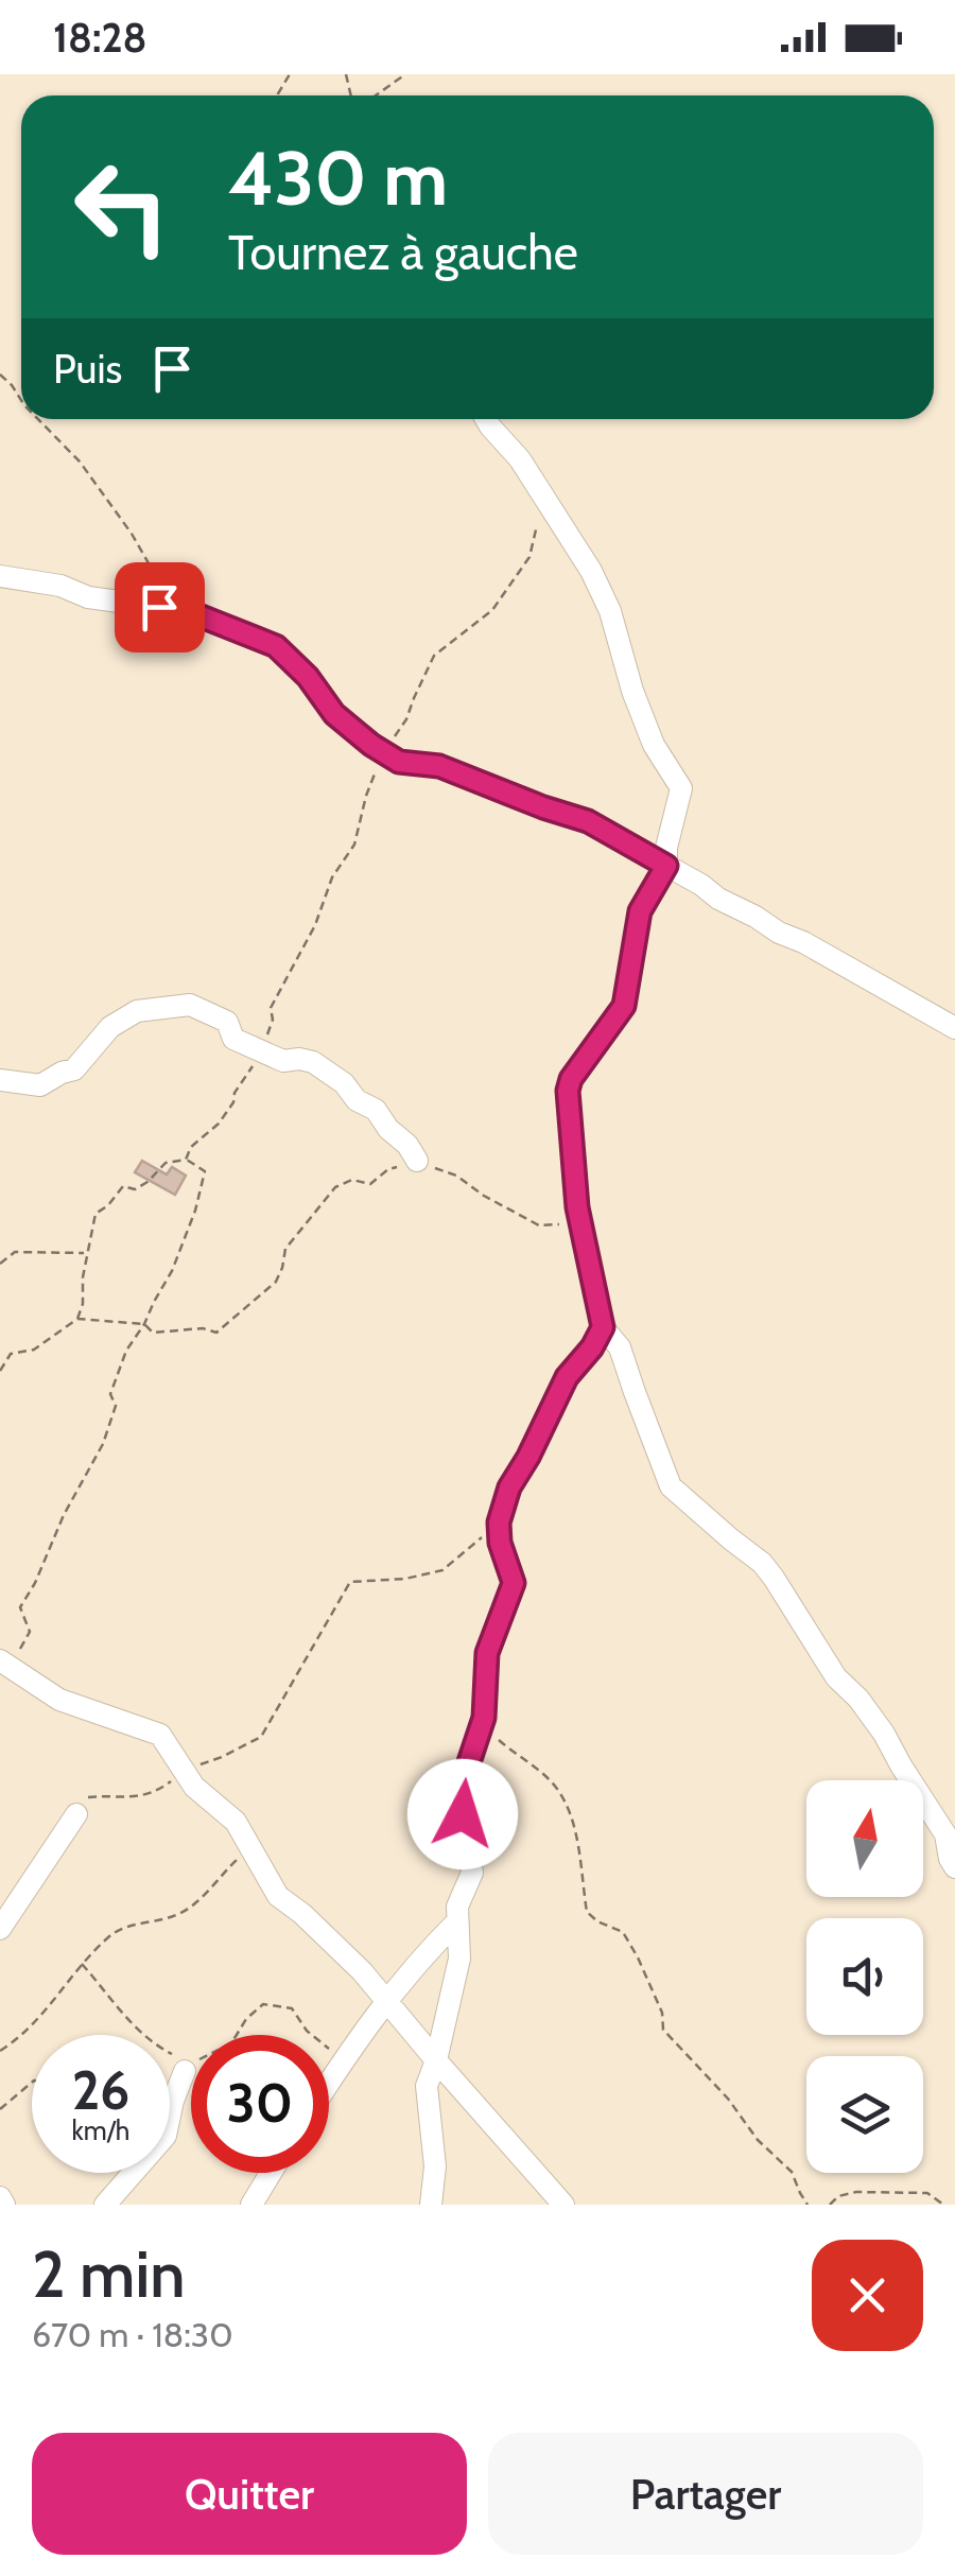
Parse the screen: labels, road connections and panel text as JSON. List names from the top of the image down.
{
  "north": "top",
  "page": {
    "status": "18:28",
    "turn": ["430 m", "Tournez à gauche"],
    "then": "Puis",
    "speed": "26 km/h",
    "limit": "30",
    "heading": ["2 min", "670 m · 18:30"],
    "buttons": ["Quitter", "Partager"]
  }
}
